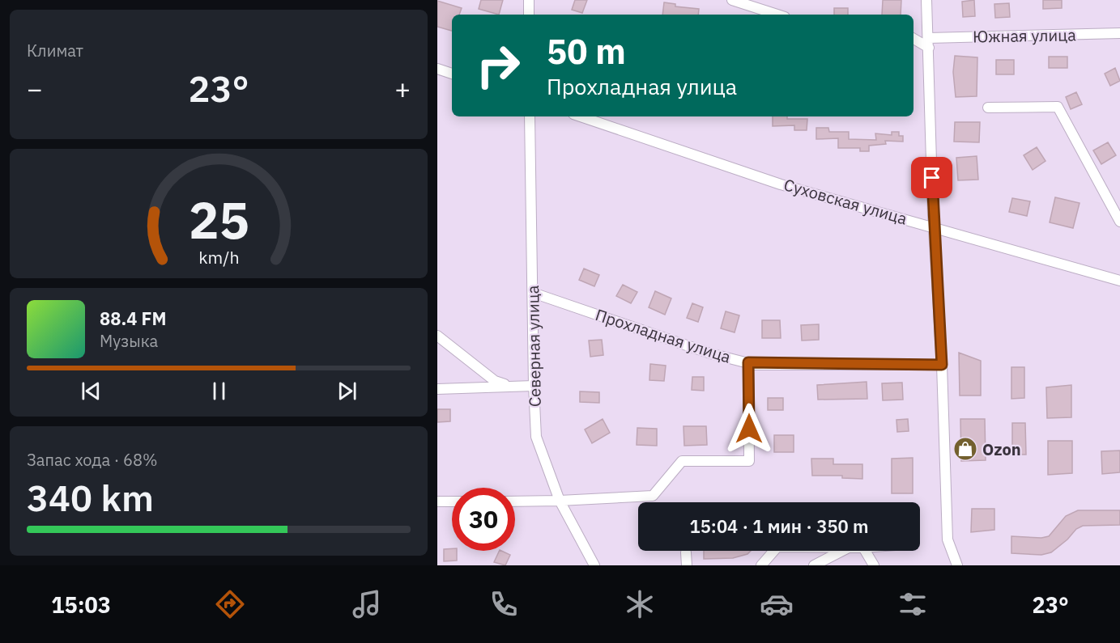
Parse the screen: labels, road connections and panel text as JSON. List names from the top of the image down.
{
  "streets": {
    "street": [
      "Южная улица",
      "Суховская улица",
      "Прохладная улица",
      "Северная улица"
    ]
  },
  "crossings": [
    ["Прохладная улица", "Северная улица"]
  ],
  "places": {
    "shop": ["Ozon"]
  },
  "page": {
    "tile": [
      "Климат",
      ["Запас хода · 68%", "340 km"]
    ],
    "turn": ["50 m", "Прохладная улица"],
    "heat": ["−", "23°", "+"],
    "song": ["88.4 FM", "Музыка"],
    "limit": "30",
    "trip": "15:04 · 1 мин · 350 m",
    "tabs": ["15:03", "23°"],
    "gauge": ["25", "km/h"]
  }
}
